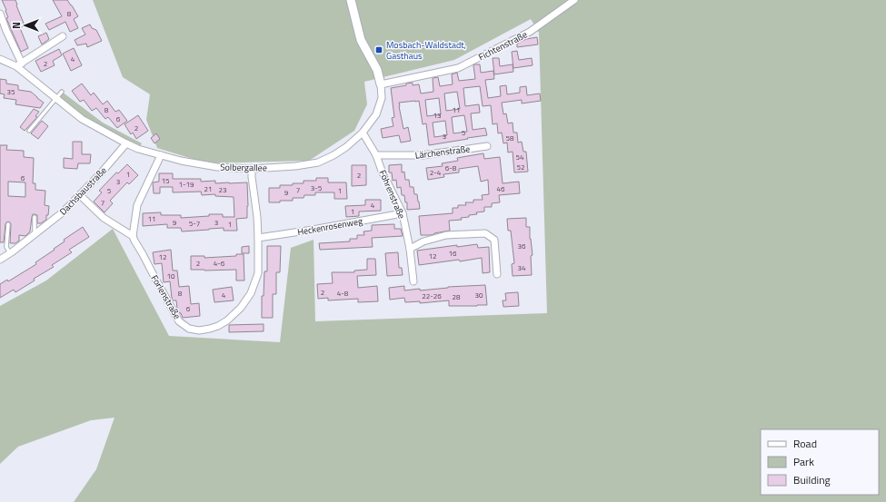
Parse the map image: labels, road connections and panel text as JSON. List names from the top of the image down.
{
  "streets": {
    "street": [
      "Fichtenstraße",
      "Lärchenstraße",
      "Solbergallee",
      "Dachsbaustraße",
      "Föhrenstraße",
      "Heckenrosenweg",
      "Forlenstraße"
    ]
  },
  "crossings": [
    ["Fichtenstraße", "Solbergallee"],
    ["Lärchenstraße", "Föhrenstraße"],
    ["Solbergallee", "Dachsbaustraße"],
    ["Solbergallee", "Föhrenstraße"],
    ["Solbergallee", "Forlenstraße"],
    ["Föhrenstraße", "Heckenrosenweg"],
    ["Heckenrosenweg", "Forlenstraße"]
  ],
  "places": {
    "transit": ["Mosbach-Waldstadt, Gasthaus"]
  },
  "house_numbers": [
    "8",
    "4",
    "2",
    "35",
    "8",
    "11",
    "13",
    "6",
    "2",
    "5",
    "3",
    "58",
    "54",
    "52",
    "6-8",
    "2-4",
    "1",
    "2",
    "6",
    "15",
    "3",
    "1-19",
    "3-5",
    "21",
    "46",
    "23",
    "7",
    "5",
    "1",
    "9",
    "7",
    "4",
    "1",
    "11",
    "9",
    "3",
    "5-7",
    "1",
    "36",
    "16",
    "12",
    "12",
    "2",
    "4-6",
    "34",
    "10",
    "2",
    "8",
    "4-8",
    "4",
    "30",
    "22-26",
    "28",
    "6"
  ],
  "legend": ["Road", "Park", "Building"],
  "north": "left"
}
